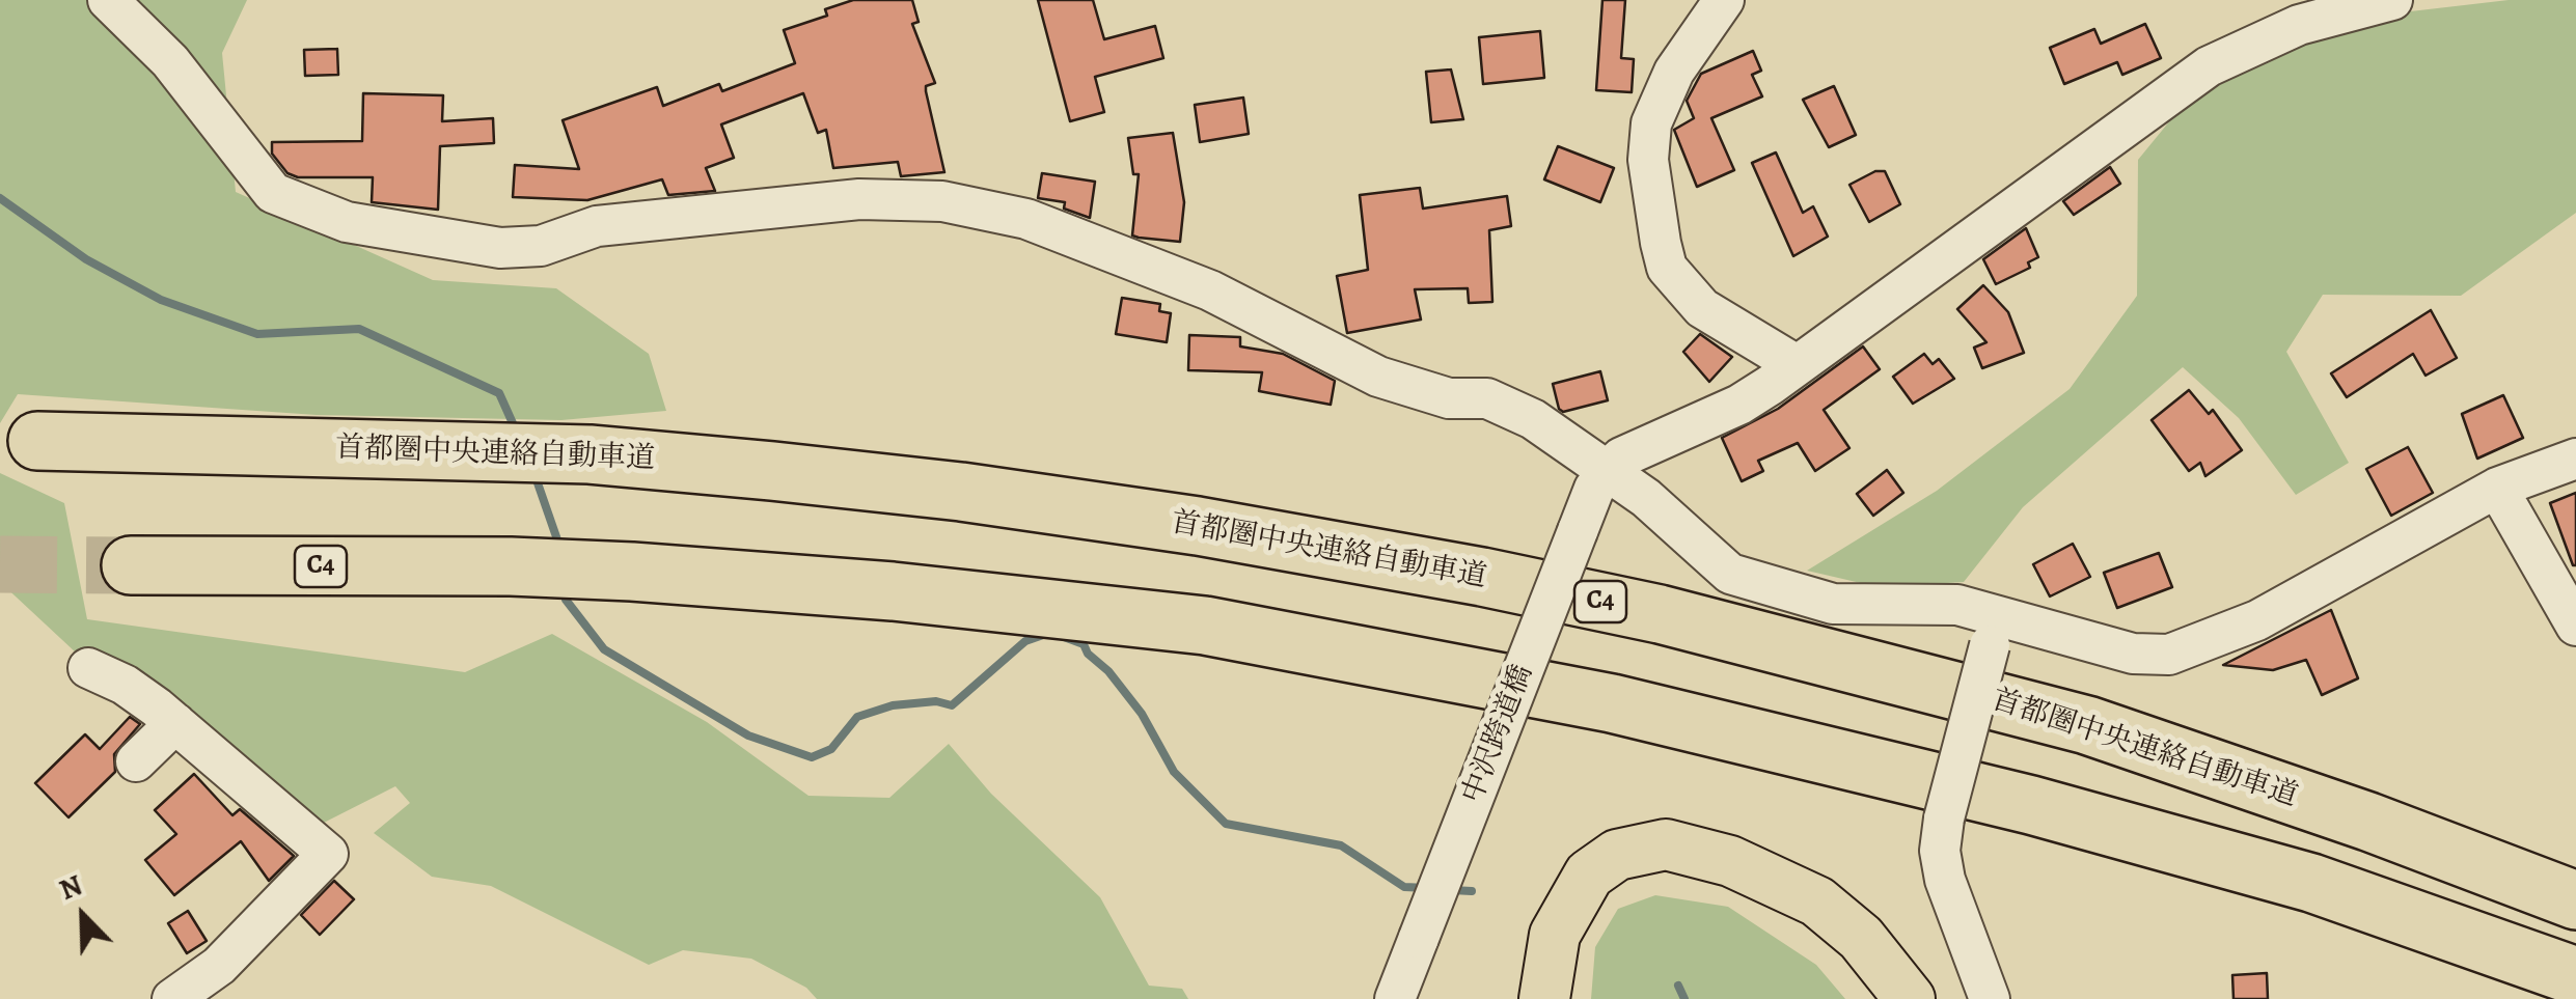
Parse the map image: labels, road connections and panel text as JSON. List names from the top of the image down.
{
  "streets": {
    "highway": ["首都圏中央連絡自動車道", "C4"],
    "street": ["中沢跨道橋"]
  },
  "north": "top left"
}
